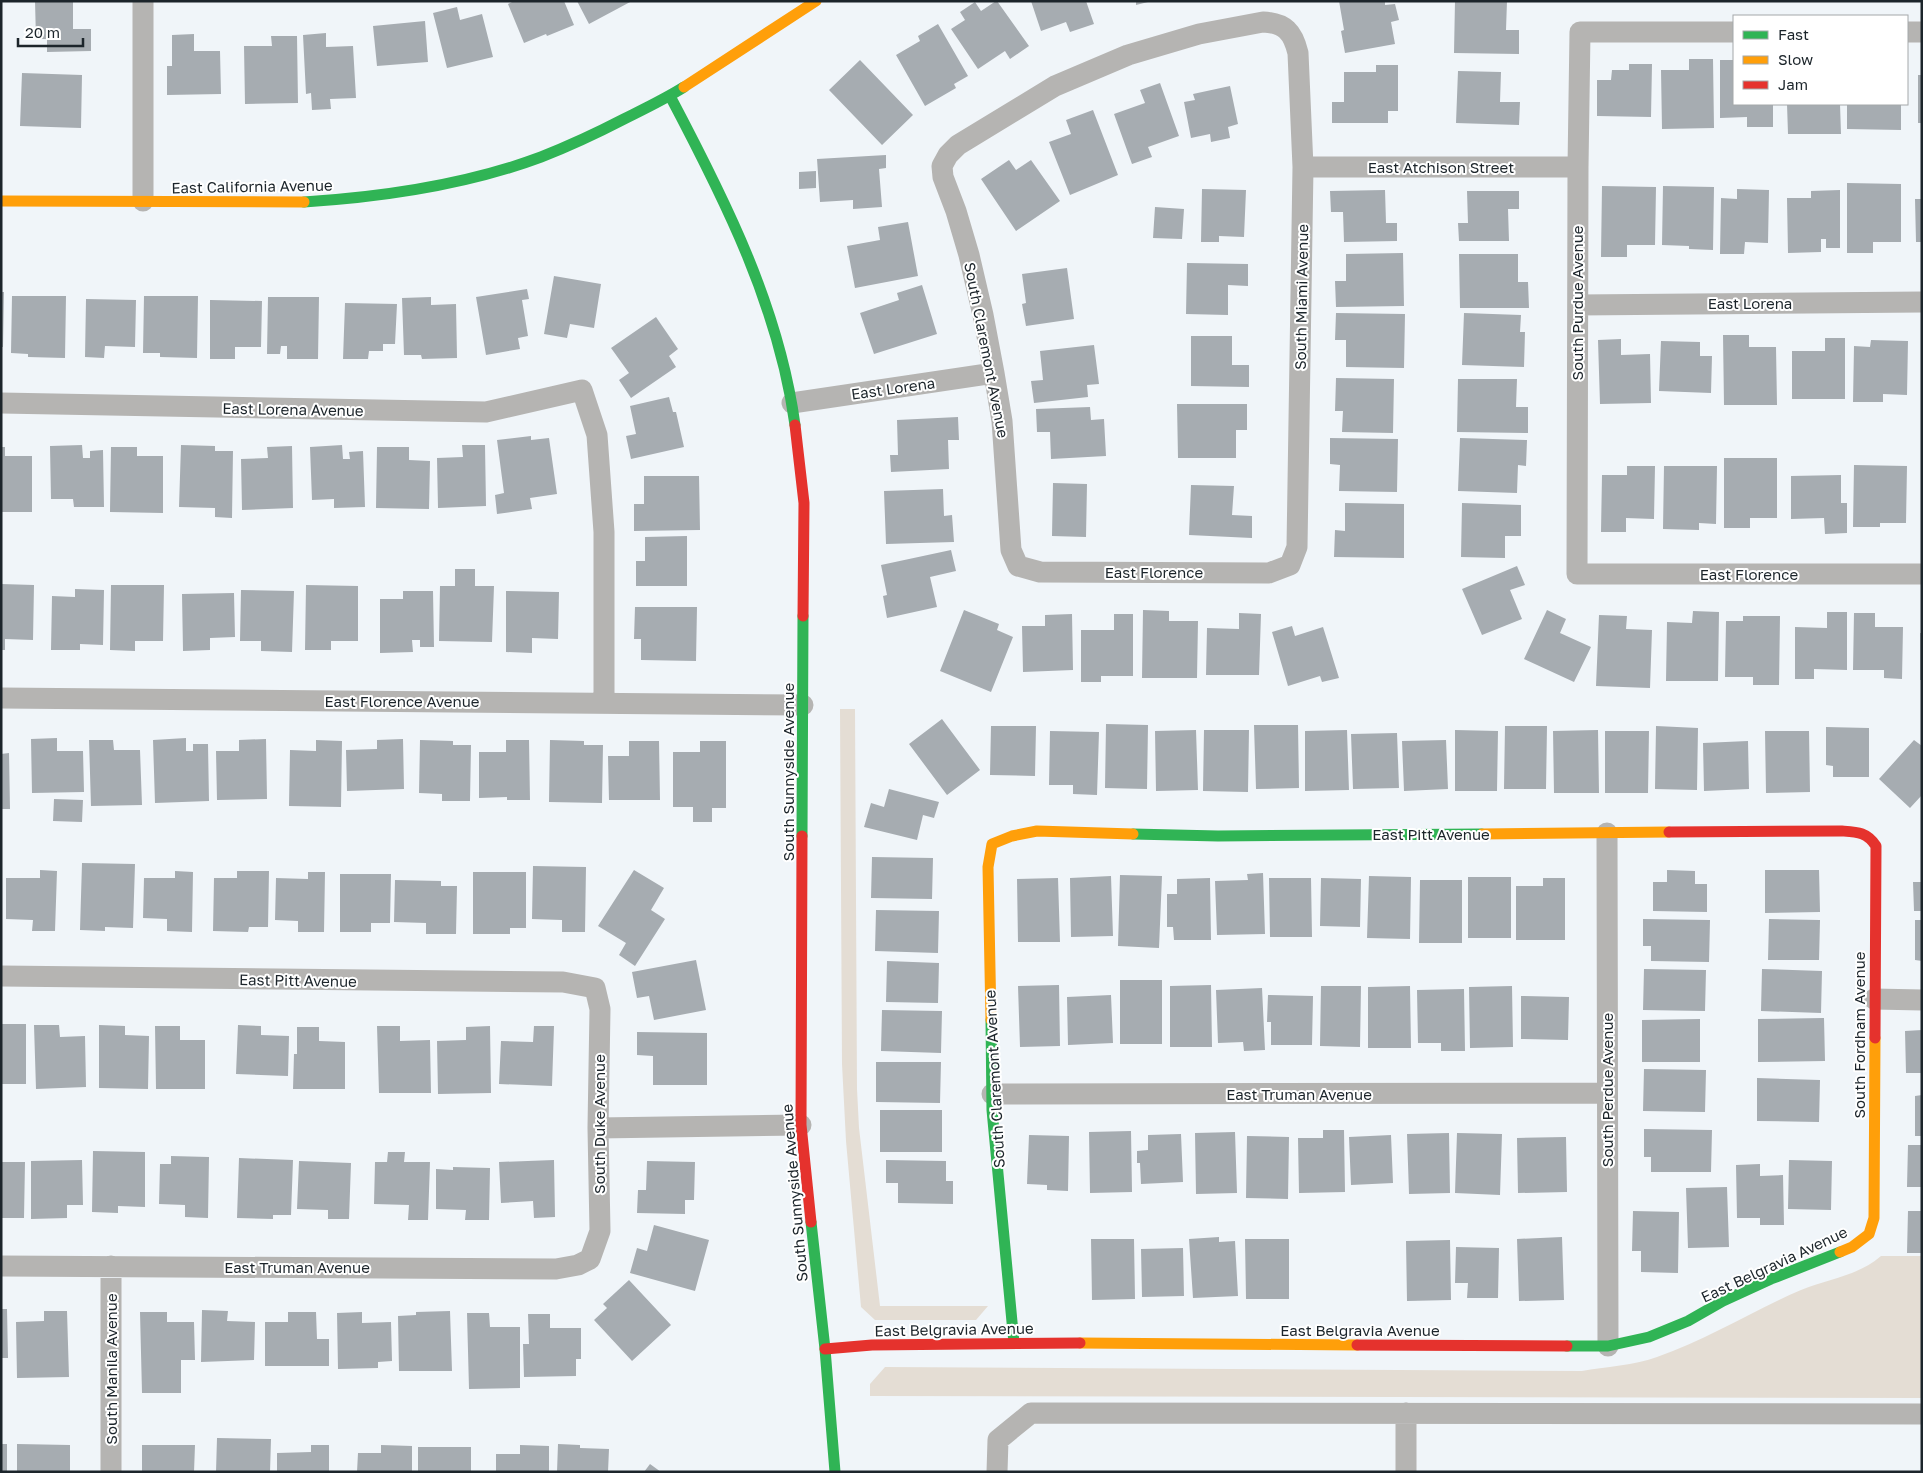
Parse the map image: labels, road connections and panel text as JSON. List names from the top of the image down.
{
  "streets": {
    "street": [
      "East Atchison Street",
      "East California Avenue",
      "South Miami Avenue",
      "South Purdue Avenue",
      "East Lorena",
      "South Claremont Avenue",
      "East Lorena Avenue",
      "East Florence",
      "East Florence Avenue",
      "South Sunnyside Avenue",
      "East Pitt Avenue",
      "South Fordham Avenue",
      "South Perdue Avenue",
      "East Truman Avenue",
      "South Duke Avenue",
      "East Belgravia Avenue",
      "South Manila Avenue"
    ]
  },
  "crossings": [
    ["East Atchison Street", "South Miami Avenue"],
    ["East Atchison Street", "South Purdue Avenue"],
    ["East California Avenue", "South Sunnyside Avenue"],
    ["South Miami Avenue", "South Claremont Avenue"],
    ["South Miami Avenue", "East Florence"],
    ["South Purdue Avenue", "East Lorena"],
    ["South Purdue Avenue", "East Florence"],
    ["East Lorena", "South Claremont Avenue"],
    ["East Lorena", "South Sunnyside Avenue"],
    ["South Claremont Avenue", "East Florence"],
    ["South Claremont Avenue", "East Pitt Avenue"],
    ["South Claremont Avenue", "East Truman Avenue"],
    ["South Claremont Avenue", "East Belgravia Avenue"],
    ["East Lorena Avenue", "East Florence Avenue"],
    ["East Florence Avenue", "South Sunnyside Avenue"],
    ["South Sunnyside Avenue", "East Belgravia Avenue"],
    ["East Pitt Avenue", "South Fordham Avenue"],
    ["East Pitt Avenue", "South Perdue Avenue"],
    ["East Pitt Avenue", "South Duke Avenue"],
    ["South Fordham Avenue", "East Belgravia Avenue"],
    ["South Perdue Avenue", "East Truman Avenue"],
    ["South Perdue Avenue", "East Belgravia Avenue"],
    ["East Truman Avenue", "South Duke Avenue"],
    ["East Truman Avenue", "South Manila Avenue"]
  ],
  "legend": ["Fast", "Slow", "Jam"],
  "scale_bar": "20 m"
}
